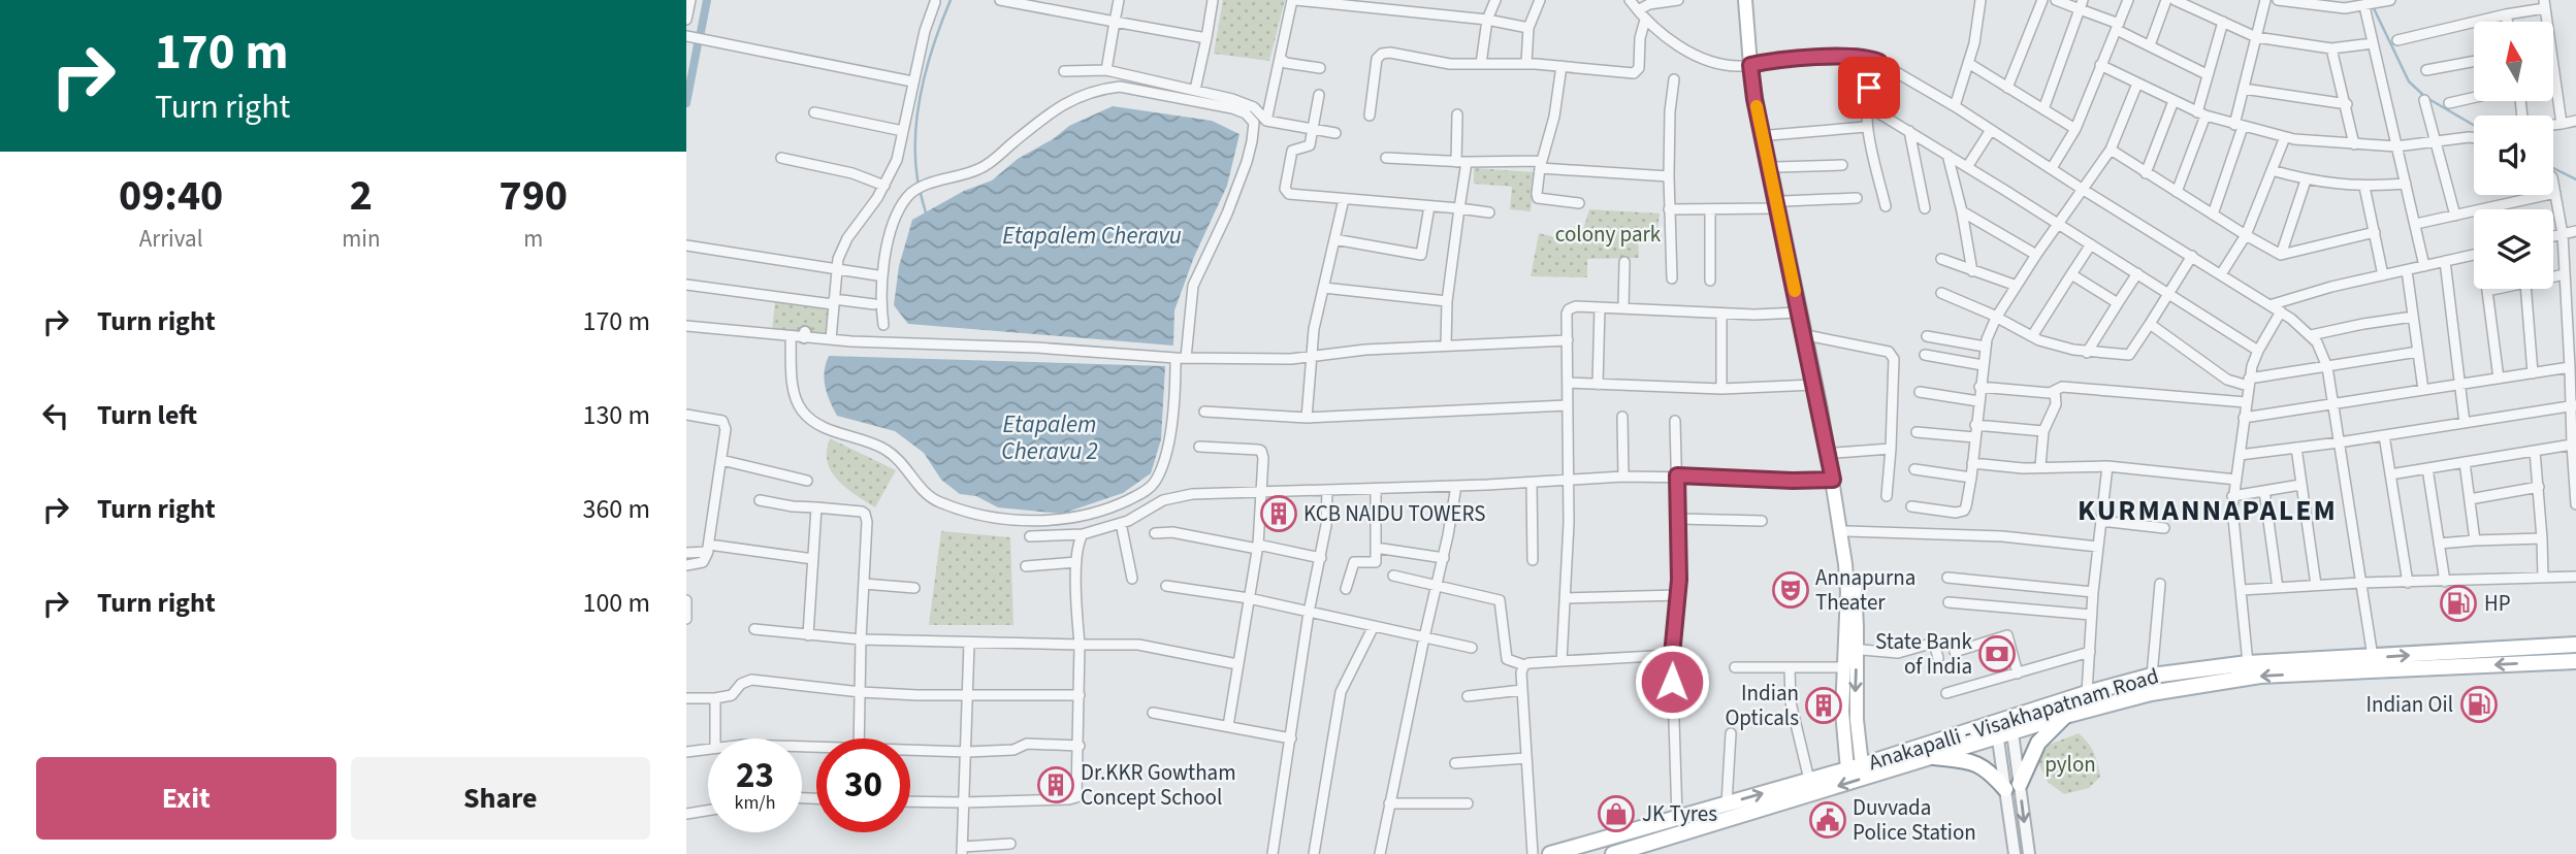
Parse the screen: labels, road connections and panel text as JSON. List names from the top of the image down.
{
  "streets": {
    "main road": ["Anakapalli - Visakhapatnam Road"]
  },
  "districts": ["KURMANNAPALEM"],
  "water": ["Etapalem Cheravu", "Etapalem Cheravu 2"],
  "parks": ["colony park", "pylon"],
  "places": {
    "building": ["KCB NAIDU TOWERS", "Indian Opticals", "Dr.KKR Gowtham Concept School"],
    "theatre": ["Annapurna Theater"],
    "fuel station": ["HP", "Indian Oil"],
    "bank": ["State Bank of India"],
    "shop": ["JK Tyres"],
    "public building": ["Duvvada Police Station"]
  },
  "north": "top",
  "page": {
    "turn": ["170 m", "Turn right"],
    "eta": [
      "09:40",
      "Arrival",
      "2",
      "min",
      "790",
      "m"
    ],
    "list": [
      {
        "name": "Turn right",
        "value": "170 m"
      },
      {
        "name": "Turn left",
        "value": "130 m"
      },
      {
        "name": "Turn right",
        "value": "360 m"
      },
      {
        "name": "Turn right",
        "value": "100 m"
      }
    ],
    "speed": "23 km/h",
    "limit": "30",
    "buttons": ["Exit", "Share"]
  }
}
